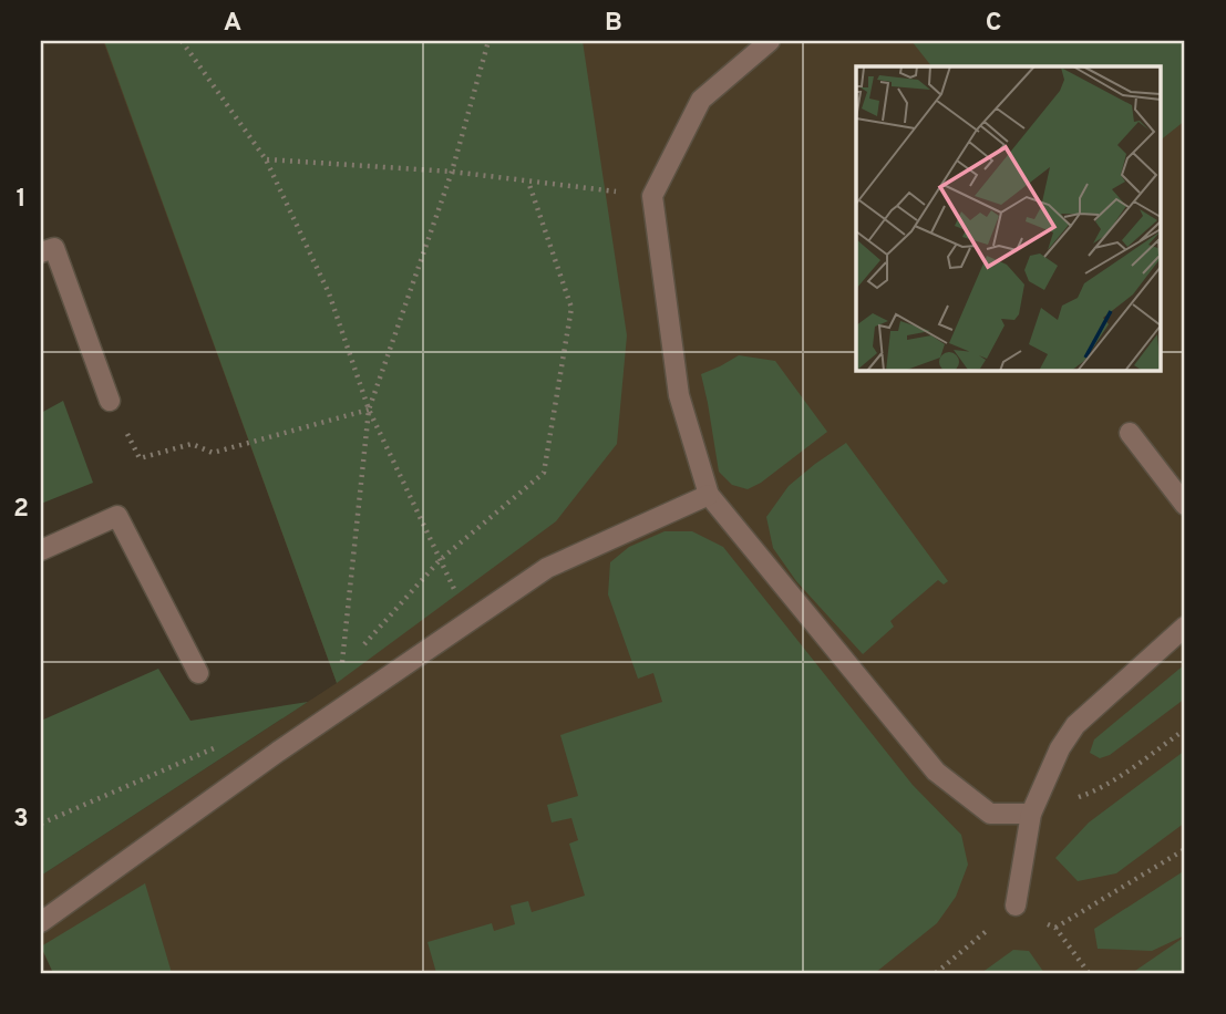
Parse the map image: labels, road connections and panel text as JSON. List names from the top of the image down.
{
  "grid": {
    "columns": ["A", "B", "C"],
    "rows": ["1", "2", "3"]
  }
}
